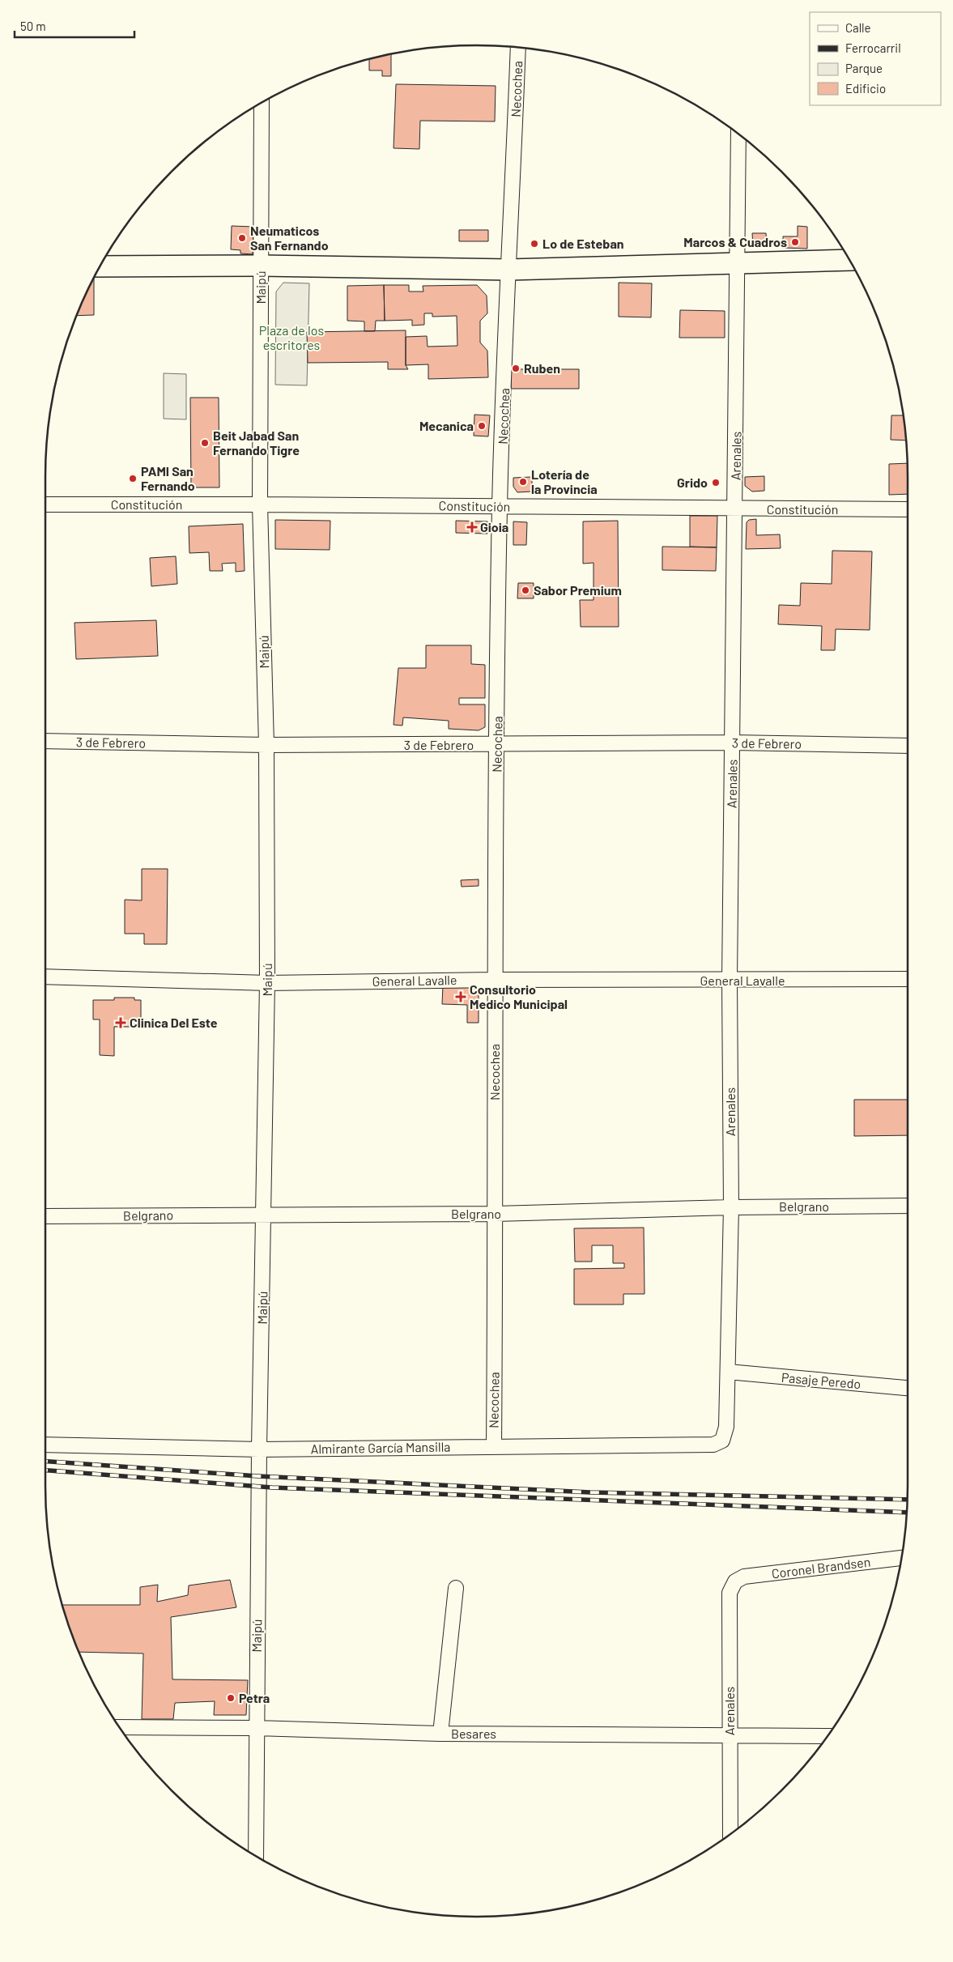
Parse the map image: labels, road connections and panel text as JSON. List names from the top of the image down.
{
  "streets": {
    "street": [
      "Necochea",
      "Maipú",
      "Arenales",
      "Constitución",
      "3 de Febrero",
      "General Lavalle",
      "Belgrano",
      "Pasaje Peredo",
      "Almirante García Mansilla",
      "Coronel Brandsen",
      "Besares"
    ]
  },
  "crossings": [
    ["Necochea", "Constitución"],
    ["Necochea", "3 de Febrero"],
    ["Necochea", "General Lavalle"],
    ["Necochea", "Belgrano"],
    ["Necochea", "Almirante García Mansilla"],
    ["Maipú", "Constitución"],
    ["Maipú", "3 de Febrero"],
    ["Maipú", "General Lavalle"],
    ["Maipú", "Belgrano"],
    ["Maipú", "Almirante García Mansilla"],
    ["Maipú", "Besares"],
    ["Arenales", "Constitución"],
    ["Arenales", "3 de Febrero"],
    ["Arenales", "General Lavalle"],
    ["Arenales", "Belgrano"],
    ["Arenales", "Pasaje Peredo"],
    ["Arenales", "Almirante García Mansilla"],
    ["Arenales", "Coronel Brandsen"],
    ["Arenales", "Besares"]
  ],
  "parks": ["Plaza de los escritores"],
  "places": {
    "other": [
      "Neumaticos San Fernando",
      "Marcos & Cuadros",
      "Lo de Esteban",
      "Ruben",
      "Mecanica",
      "Beit Jabad San Fernando Tigre",
      "PAMI San Fernando",
      "Lotería de la Provincia",
      "Grido",
      "Sabor Premium",
      "Petra"
    ],
    "health": ["Gioia", "Consultorio Medico Municipal", "Clinica Del Este"]
  },
  "legend": [
    "Calle",
    "Ferrocarril",
    "Parque",
    "Edificio"
  ],
  "scale_bar": "50 m"
}
